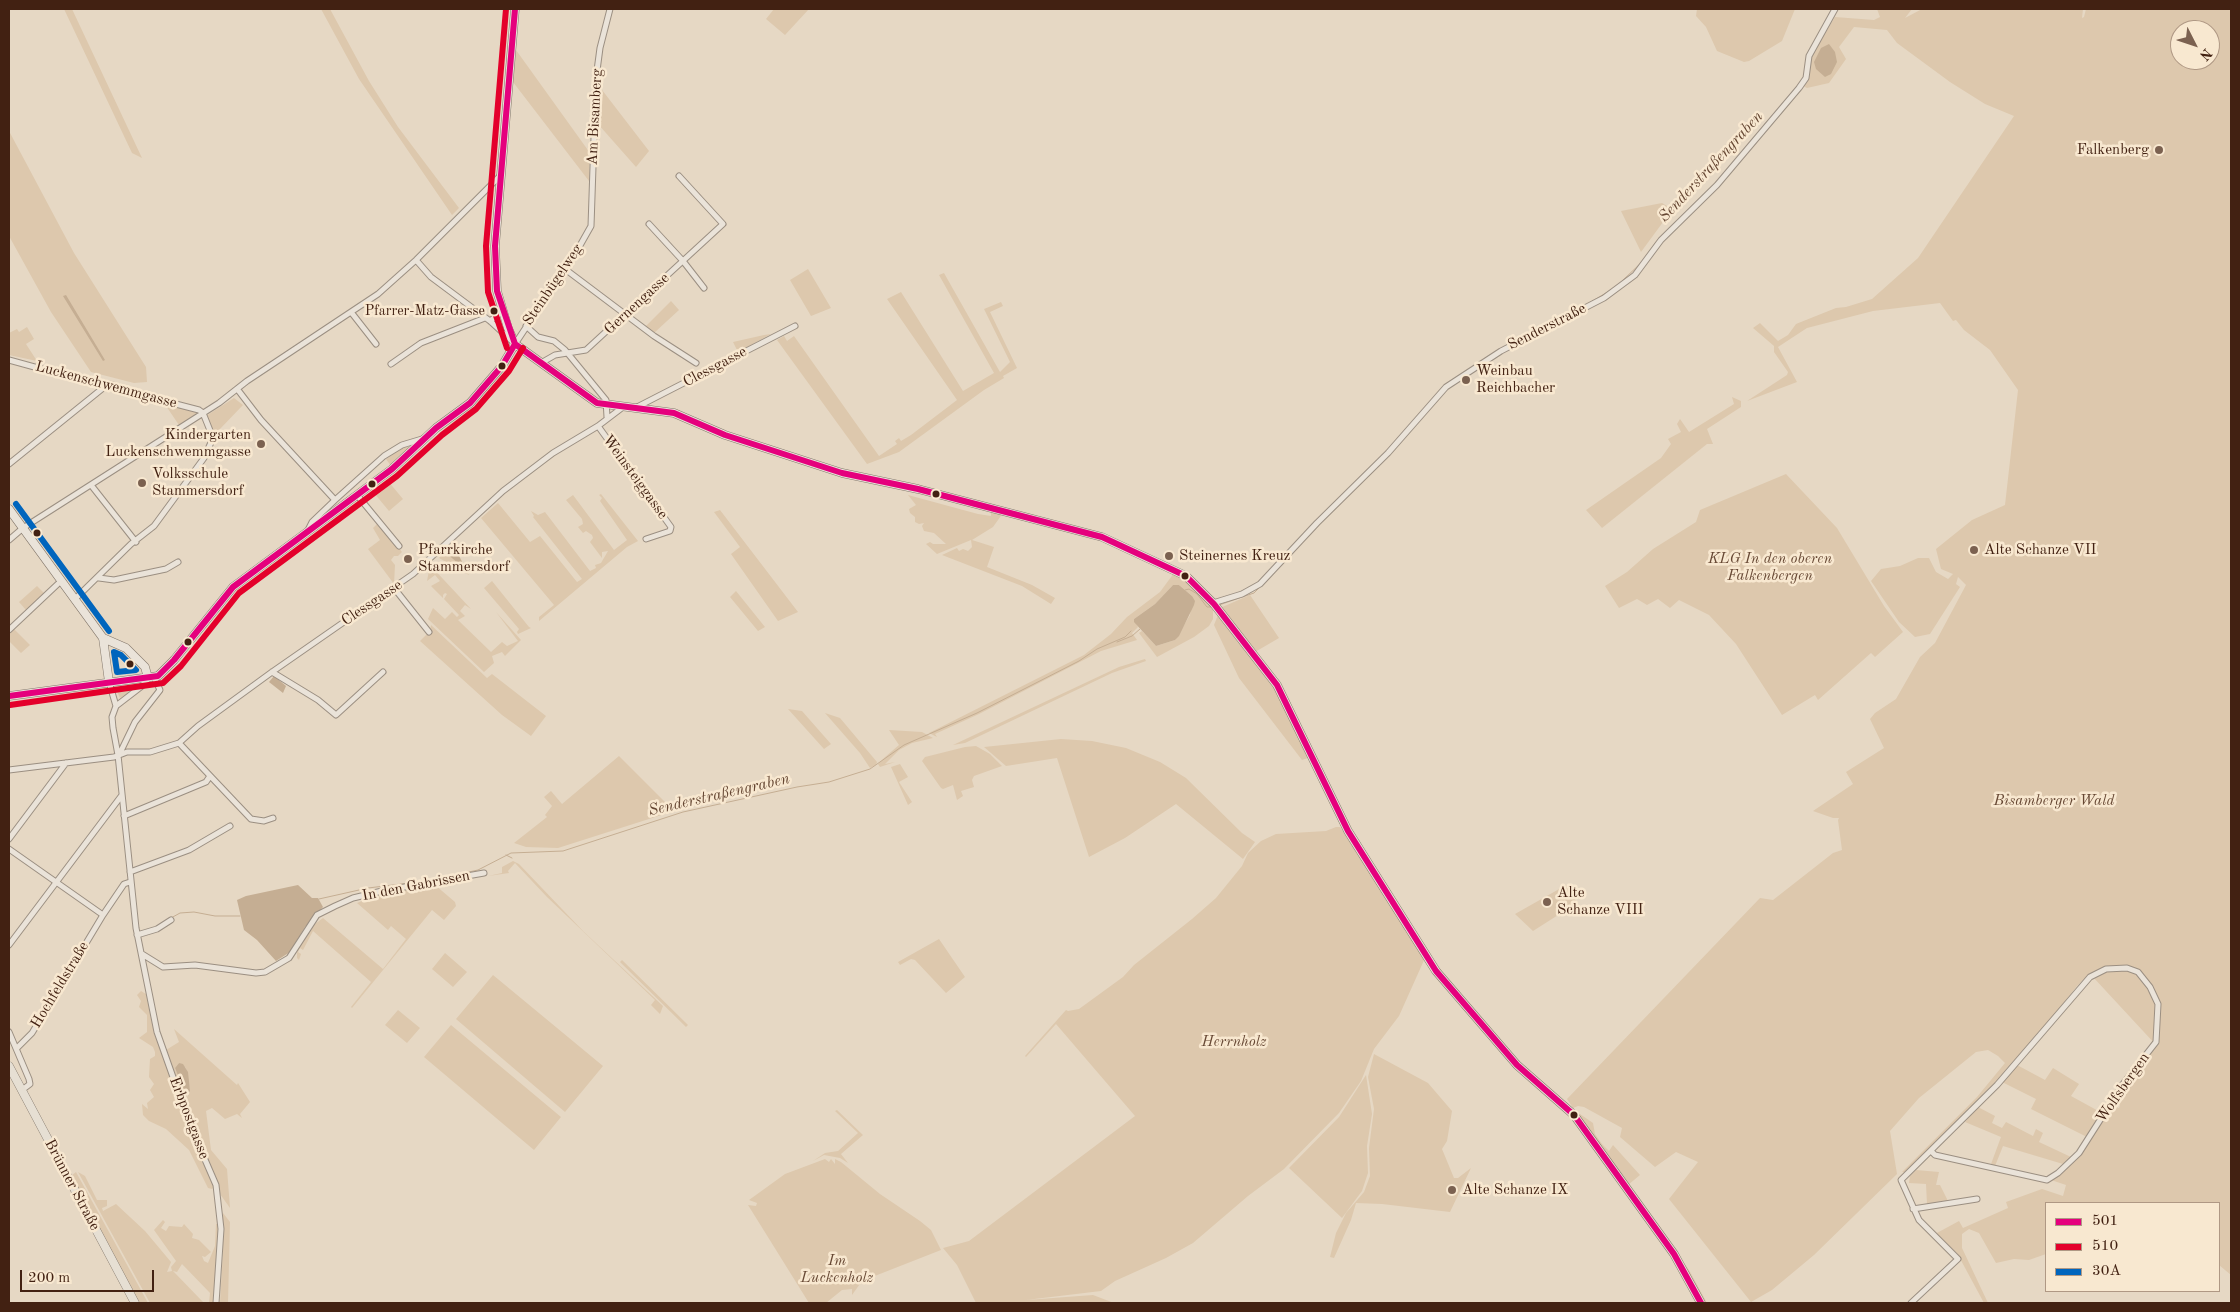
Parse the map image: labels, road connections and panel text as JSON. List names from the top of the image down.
{
  "streets": {
    "main road": ["Brünner Straße"],
    "street": [
      "Am Bisamberg",
      "Steinbügelweg",
      "Gernengasse",
      "Senderstraße",
      "Clessgasse",
      "Luckenschwemmgasse",
      "Weinsteiggasse",
      "In den Gabrissen",
      "Hochfeldstraße",
      "Wolfsbergen",
      "Erbpostgasse"
    ]
  },
  "crossings": [
    ["Am Bisamberg", "Steinbügelweg"],
    ["Clessgasse", "Weinsteiggasse"],
    ["Clessgasse", "Erbpostgasse"],
    ["In den Gabrissen", "Erbpostgasse"],
    ["Hochfeldstraße", "Erbpostgasse"]
  ],
  "water": ["Senderstraßengraben"],
  "parks": [
    "KLG In den oberen Falkenbergen",
    "Bisamberger Wald",
    "Herrnholz",
    "Im Luckenholz"
  ],
  "places": [
    "Falkenberg",
    "Pfarrer-Matz-Gasse",
    "Weinbau Reichbacher",
    "Kindergarten Luckenschwemmgasse",
    "Volksschule Stammersdorf",
    "Alte Schanze VII",
    "Steinernes Kreuz",
    "Pfarrkirche Stammersdorf",
    "Alte Schanze VIII",
    "Alte Schanze IX"
  ],
  "lines": ["transit line 501", "transit line 510", "transit line 30A"],
  "legend": ["501", "510", "30A"],
  "scale_bar": "200 m",
  "north": "bottom right"
}
